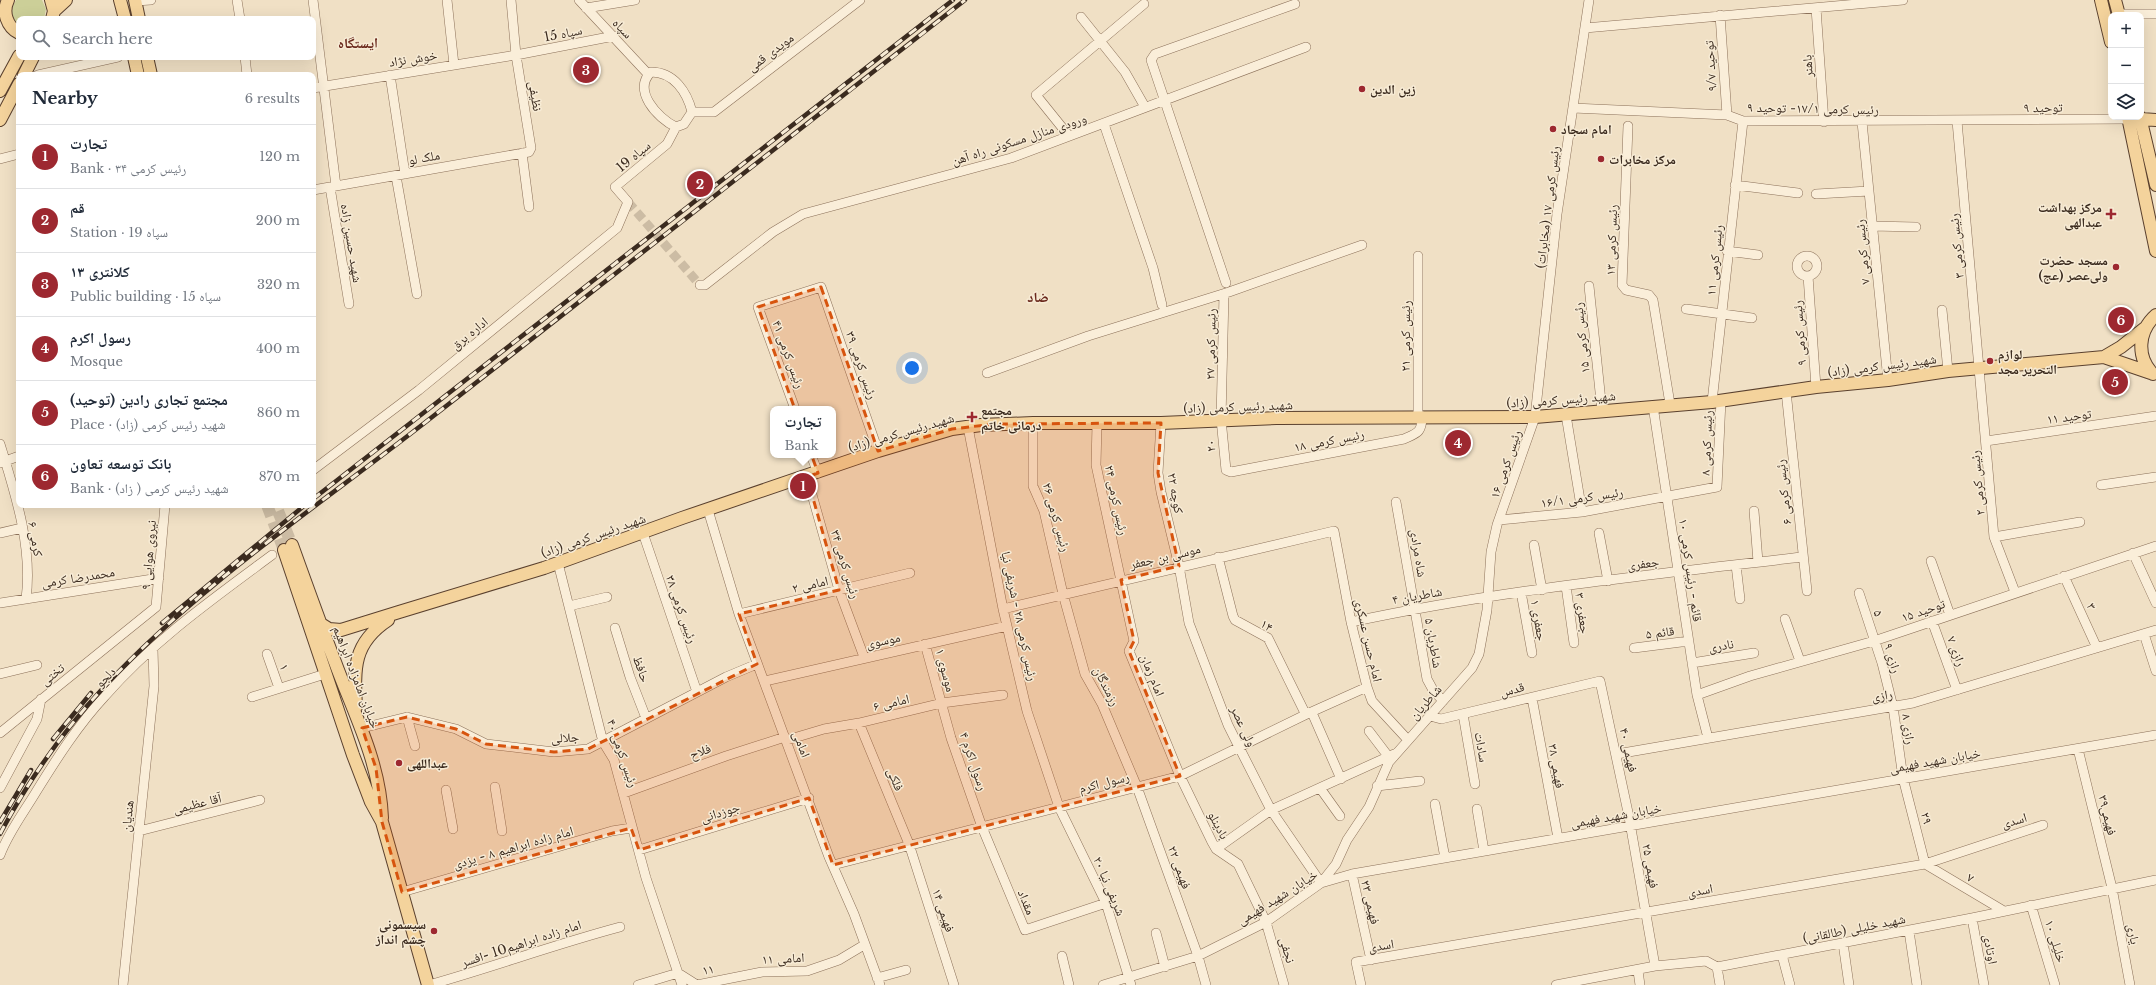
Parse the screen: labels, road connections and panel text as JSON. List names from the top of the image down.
{
  "streets": {
    "main road": ["شهید رئیس کرمی (زاد)", "خیابان امامزاده ابراهیم"],
    "street": [
      "سپاه",
      "سپاه 15",
      "مویدی قمی",
      "خوش نژاد",
      "توحید ۹/۷",
      "باهنر",
      "نظیفی",
      "توحید ۹",
      "رئیس کرمی ۱۷/۱- توحید ۹",
      "ورودی منازل مسکونی راه آهن",
      "سپاه 19",
      "ملک لو",
      "رئیس کرمی ۱۷ (مخابرات)",
      "رئیس کرمی ۱۳",
      "شهید حسین زاده",
      "رئیس کرمی ۳",
      "رئیس کرمی ۷",
      "رئیس کرمی ۱۱",
      "اداره برق",
      "رئیس کرمی ۹",
      "رئیس کرمی ۲۱",
      "رئیس کرمی ۱۵",
      "رئیس کرمی ۲۷",
      "رئیس کرمی ۴۱",
      "رئیس کرمی ۳۹",
      "توحید ۱۱",
      "رئیس کرمی ۱۸",
      "رئیس کرمی ۸",
      "۲۰",
      "رئیس کرمی ۱۶",
      "رئیس کرمی ۲",
      "رئیس کرمی ۶",
      "کوچه ۲۲",
      "رئیس کرمی ۱۶/۱",
      "رئیس کرمی ۲۴",
      "رئیس کرمی ۲۶",
      "کرمی ۶",
      "شاه مرادی",
      "نیروی هوایی ۹",
      "موسی بن جعفر",
      "جعفری",
      "رئیس کرمی ۳۴",
      "قائم - رئیس کرمی ۱۰",
      "محمدرضا کرمی",
      "امامی ۲",
      "شاطریان ۴",
      "۳",
      "رئیس کرمی ۳۸",
      "توحید ۱۵",
      "جعفری ۳",
      "۵",
      "رئیس کرمی ۲۸ - شریفی نیا",
      "جعفری ۱",
      "۱۴",
      "قائم ۵",
      "موسوی",
      "امام حسن عسکری",
      "شاطریان ۵",
      "نادری",
      "رازی ۷",
      "رازی ۹",
      "۱",
      "حافظ",
      "موسوی ۱",
      "تختی",
      "امام زمان",
      "دلجو",
      "رزمندگان",
      "قدس",
      "رازی",
      "امامی ۶",
      "شاطریان",
      "ولی عصر",
      "رازی ۸",
      "جلالی",
      "امامی",
      "سادات",
      "فهیمی ۴۰",
      "فلاح",
      "رئیس کرمی ۴۰",
      "خیابان شهید فهیمی",
      "رسول اکرم ۴",
      "فهیمی ۳۸",
      "فلکی",
      "رسول اکرم",
      "آقا عظیمی",
      "جوزدانی",
      "فهیمی۳۹",
      "هندیان",
      "۲۹",
      "اسدی",
      "بادینلو",
      "امام زاده ابراهیم ۸ - یزدی",
      "فهیمی ۲۵",
      "فهیمی ۲۲",
      "۷",
      "۲۰ شریفی نیا",
      "مقداد",
      "فهیمی ۲۳",
      "فهیمی ۱۴",
      "شهید خلیلی (طالقانی)",
      "یاری",
      "خلیلی ۱۰",
      "امام زاده ابراهیم10 -افسر",
      "اوتادی",
      "نجفی",
      "امامی ۱۱",
      "۱۱"
    ]
  },
  "crossings": [
    ["سپاه", "سپاه 15"],
    ["سپاه 15", "خوش نژاد"],
    ["سپاه 15", "نظیفی"],
    ["خوش نژاد", "نظیفی"],
    ["خوش نژاد", "شهید حسین زاده"],
    ["توحید ۹/۷", "رئیس کرمی ۱۷/۱- توحید ۹"],
    ["باهنر", "رئیس کرمی ۱۷/۱- توحید ۹"],
    ["نظیفی", "ملک لو"],
    ["توحید ۹", "رئیس کرمی ۱۷/۱- توحید ۹"],
    ["توحید ۹", "رئیس کرمی ۳"],
    ["رئیس کرمی ۱۷/۱- توحید ۹", "رئیس کرمی ۱۷ (مخابرات)"],
    ["رئیس کرمی ۱۷/۱- توحید ۹", "رئیس کرمی ۳"],
    ["رئیس کرمی ۱۷/۱- توحید ۹", "رئیس کرمی ۷"],
    ["رئیس کرمی ۱۷/۱- توحید ۹", "رئیس کرمی ۱۱"],
    ["سپاه 19", "اداره برق"],
    ["ملک لو", "شهید حسین زاده"],
    ["رئیس کرمی ۱۷ (مخابرات)", "شهید رئیس کرمی (زاد)"],
    ["رئیس کرمی ۱۷ (مخابرات)", "رئیس کرمی ۱۶"],
    ["رئیس کرمی ۱۳", "شهید رئیس کرمی (زاد)"],
    ["رئیس کرمی ۳", "شهید رئیس کرمی (زاد)"],
    ["رئیس کرمی ۳", "رئیس کرمی ۲"],
    ["رئیس کرمی ۷", "شهید رئیس کرمی (زاد)"],
    ["رئیس کرمی ۱۱", "شهید رئیس کرمی (زاد)"],
    ["رئیس کرمی ۱۱", "رئیس کرمی ۸"],
    ["رئیس کرمی ۹", "شهید رئیس کرمی (زاد)"],
    ["رئیس کرمی ۲۱", "شهید رئیس کرمی (زاد)"],
    ["رئیس کرمی ۲۱", "رئیس کرمی ۱۸"],
    ["رئیس کرمی ۱۵", "شهید رئیس کرمی (زاد)"],
    ["رئیس کرمی ۲۷", "شهید رئیس کرمی (زاد)"],
    ["رئیس کرمی ۲۷", "۲۰"],
    ["رئیس کرمی ۴۱", "رئیس کرمی ۳۹"],
    ["رئیس کرمی ۳۹", "شهید رئیس کرمی (زاد)"],
    ["شهید رئیس کرمی (زاد)", "رئیس کرمی ۱۸"],
    ["شهید رئیس کرمی (زاد)", "رئیس کرمی ۸"],
    ["شهید رئیس کرمی (زاد)", "۲۰"],
    ["شهید رئیس کرمی (زاد)", "رئیس کرمی ۱۶"],
    ["شهید رئیس کرمی (زاد)", "رئیس کرمی ۲"],
    ["شهید رئیس کرمی (زاد)", "رئیس کرمی ۶"],
    ["شهید رئیس کرمی (زاد)", "کوچه ۲۲"],
    ["شهید رئیس کرمی (زاد)", "رئیس کرمی ۲۴"],
    ["شهید رئیس کرمی (زاد)", "رئیس کرمی ۲۶"],
    ["شهید رئیس کرمی (زاد)", "رئیس کرمی ۳۴"],
    ["شهید رئیس کرمی (زاد)", "قائم - رئیس کرمی ۱۰"],
    ["شهید رئیس کرمی (زاد)", "رئیس کرمی ۳۸"],
    ["شهید رئیس کرمی (زاد)", "رئیس کرمی ۲۸ - شریفی نیا"],
    ["شهید رئیس کرمی (زاد)", "خیابان امامزاده ابراهیم"],
    ["شهید رئیس کرمی (زاد)", "امامی"],
    ["شهید رئیس کرمی (زاد)", "رئیس کرمی ۴۰"],
    ["توحید ۱۱", "رئیس کرمی ۲"],
    ["رئیس کرمی ۱۸", "۲۰"],
    ["رئیس کرمی ۸", "رئیس کرمی ۱۶/۱"],
    ["رئیس کرمی ۱۶", "رئیس کرمی ۱۶/۱"],
    ["رئیس کرمی ۱۶", "شاطریان"],
    ["رئیس کرمی ۲", "توحید ۱۵"],
    ["رئیس کرمی ۶", "جعفری"],
    ["کوچه ۲۲", "موسی بن جعفر"],
    ["کوچه ۲۲", "ولی عصر"],
    ["رئیس کرمی ۱۶/۱", "قائم - رئیس کرمی ۱۰"],
    ["رئیس کرمی ۱۶/۱", "شاطریان"],
    ["رئیس کرمی ۲۴", "موسی بن جعفر"],
    ["رئیس کرمی ۲۴", "امام زمان"],
    ["رئیس کرمی ۲۶", "موسی بن جعفر"],
    ["رئیس کرمی ۲۶", "رزمندگان"],
    ["کرمی ۶", "محمدرضا کرمی"],
    ["شاه مرادی", "شاطریان ۴"],
    ["شاه مرادی", "شاطریان ۵"],
    ["نیروی هوایی ۹", "محمدرضا کرمی"],
    ["نیروی هوایی ۹", "تختی"],
    ["موسی بن جعفر", "رئیس کرمی ۲۸ - شریفی نیا"],
    ["موسی بن جعفر", "۱۴"],
    ["موسی بن جعفر", "امام حسن عسکری"],
    ["موسی بن جعفر", "امام زمان"],
    ["موسی بن جعفر", "رزمندگان"],
    ["موسی بن جعفر", "ولی عصر"],
    ["جعفری", "قائم - رئیس کرمی ۱۰"],
    ["جعفری", "شاطریان ۴"],
    ["جعفری", "جعفری ۳"],
    ["جعفری", "جعفری ۱"],
    ["جعفری", "شاطریان"],
    ["رئیس کرمی ۳۴", "امامی ۲"],
    ["رئیس کرمی ۳۴", "موسوی"],
    ["قائم - رئیس کرمی ۱۰", "توحید ۱۵"],
    ["قائم - رئیس کرمی ۱۰", "قائم ۵"],
    ["قائم - رئیس کرمی ۱۰", "نادری"],
    ["قائم - رئیس کرمی ۱۰", "رازی"],
    ["امامی ۲", "امامی"],
    ["شاطریان ۴", "امام حسن عسکری"],
    ["شاطریان ۴", "شاطریان ۵"],
    ["شاطریان ۴", "شاطریان"],
    ["۳", "توحید ۱۵"],
    ["۳", "رازی"],
    ["رئیس کرمی ۳۸", "جلالی"],
    ["توحید ۱۵", "۵"],
    ["توحید ۱۵", "رازی ۷"],
    ["توحید ۱۵", "رازی ۹"],
    ["۵", "رازی ۹"],
    ["رئیس کرمی ۲۸ - شریفی نیا", "موسوی"],
    ["رئیس کرمی ۲۸ - شریفی نیا", "رسول اکرم"],
    ["رئیس کرمی ۲۸ - شریفی نیا", "۲۰ شریفی نیا"],
    ["۱۴", "رسول اکرم"],
    ["موسوی", "موسوی ۱"],
    ["موسوی", "امامی"],
    ["امام حسن عسکری", "شاطریان"],
    ["امام حسن عسکری", "رسول اکرم"],
    ["شاطریان ۵", "شاطریان"],
    ["رازی ۷", "رازی"],
    ["رازی ۹", "رازی"],
    ["رازی ۹", "رازی ۸"],
    ["حافظ", "جلالی"],
    ["موسوی ۱", "امامی ۶"],
    ["موسوی ۱", "رسول اکرم ۴"],
    ["امام زمان", "رسول اکرم"],
    ["امام زمان", "بادینلو"],
    ["دلجو", "هندیان"],
    ["خیابان امامزاده ابراهیم", "جلالی"],
    ["خیابان امامزاده ابراهیم", "امام زاده ابراهیم ۸ - یزدی"],
    ["خیابان امامزاده ابراهیم", "امام زاده ابراهیم10 -افسر"],
    ["رزمندگان", "رسول اکرم"],
    ["رزمندگان", "فهیمی ۲۲"],
    ["قدس", "شاطریان"],
    ["قدس", "سادات"],
    ["قدس", "فهیمی ۴۰"],
    ["قدس", "فهیمی ۳۸"],
    ["رازی", "رازی ۸"],
    ["رازی", "فهیمی ۴۰"],
    ["امامی ۶", "امامی"],
    ["امامی ۶", "فلاح"],
    ["امامی ۶", "رسول اکرم ۴"],
    ["امامی ۶", "فلکی"],
    ["شاطریان", "ولی عصر"],
    ["شاطریان", "خیابان شهید فهیمی"],
    ["ولی عصر", "خیابان شهید فهیمی"],
    ["ولی عصر", "رسول اکرم"],
    ["رازی ۸", "خیابان شهید فهیمی"],
    ["رازی ۸", "۲۹"],
    ["جلالی", "امامی"],
    ["جلالی", "رئیس کرمی ۴۰"],
    ["امامی", "فلاح"],
    ["امامی", "رسول اکرم"],
    ["امامی", "جوزدانی"],
    ["امامی", "امامی ۱۱"],
    ["فهیمی ۴۰", "خیابان شهید فهیمی"],
    ["فهیمی ۴۰", "فهیمی ۲۵"],
    ["فلاح", "رئیس کرمی ۴۰"],
    ["رئیس کرمی ۴۰", "جوزدانی"],
    ["رئیس کرمی ۴۰", "امام زاده ابراهیم ۸ - یزدی"],
    ["رئیس کرمی ۴۰", "۱۱"],
    ["خیابان شهید فهیمی", "فهیمی ۳۸"],
    ["خیابان شهید فهیمی", "فهیمی۳۹"],
    ["خیابان شهید فهیمی", "۲۹"],
    ["خیابان شهید فهیمی", "بادینلو"],
    ["خیابان شهید فهیمی", "فهیمی ۲۵"],
    ["خیابان شهید فهیمی", "فهیمی ۲۲"],
    ["خیابان شهید فهیمی", "۲۰ شریفی نیا"],
    ["خیابان شهید فهیمی", "فهیمی ۲۳"],
    ["خیابان شهید فهیمی", "نجفی"],
    ["رسول اکرم ۴", "رسول اکرم"],
    ["رسول اکرم ۴", "مقداد"],
    ["فلکی", "رسول اکرم"],
    ["فلکی", "فهیمی ۱۴"],
    ["رسول اکرم", "بادینلو"],
    ["رسول اکرم", "فهیمی ۲۲"],
    ["رسول اکرم", "۲۰ شریفی نیا"],
    ["رسول اکرم", "مقداد"],
    ["رسول اکرم", "فهیمی ۱۴"],
    ["آقا عظیمی", "هندیان"],
    ["فهیمی۳۹", "شهید خلیلی (طالقانی)"],
    ["فهیمی۳۹", "یاری"],
    ["۲۹", "اسدی"],
    ["۲۹", "۷"],
    ["اسدی", "فهیمی ۲۵"],
    ["اسدی", "۷"],
    ["اسدی", "فهیمی ۲۳"],
    ["بادینلو", "نجفی"],
    ["فهیمی ۲۵", "شهید خلیلی (طالقانی)"],
    ["۷", "شهید خلیلی (طالقانی)"],
    ["۲۰ شریفی نیا", "مقداد"],
    ["شهید خلیلی (طالقانی)", "یاری"],
    ["شهید خلیلی (طالقانی)", "خلیلی ۱۰"],
    ["شهید خلیلی (طالقانی)", "اوتادی"],
    ["امامی ۱۱", "۱۱"]
  ],
  "districts": ["ایستگاه", "ضاد"],
  "places": {
    "other": [
      "زین الدین",
      "امام سجاد",
      "مرکز مخابرات",
      "مسجد حضرت ولی‌عصر (عج)",
      "لوازم التحریر مجد",
      "عبداللهی",
      "سیسمونی چشم انداز"
    ],
    "health": ["مرکز بهداشت عبدالهی", "مجتمع درمانی خاتم"]
  },
  "page": {
    "map_buttons": ["+", "−"],
    "search": "Search here",
    "pins": [
      "3",
      "2",
      "6",
      "5",
      "4",
      "1"
    ],
    "heading": ["Nearby", "6 results"],
    "list": [
      {
        "mark": "1",
        "name": "تجارت",
        "note": "Bank · رئیس کرمی ۳۴",
        "value": "120 m"
      },
      {
        "mark": "2",
        "name": "قم",
        "note": "Station · سپاه 19",
        "value": "200 m"
      },
      {
        "mark": "3",
        "name": "کلانتری ۱۳",
        "note": "Public building · سپاه 15",
        "value": "320 m"
      },
      {
        "mark": "4",
        "name": "رسول اکرم",
        "note": "Mosque",
        "value": "400 m"
      },
      {
        "mark": "5",
        "name": "مجتمع تجاری رادین (توحید)",
        "note": "Place · شهید رئیس کرمی (زاد)",
        "value": "860 m"
      },
      {
        "mark": "6",
        "name": "بانک توسعه تعاون",
        "note": "Bank · شهید رئیس کرمی ( زاد)",
        "value": "870 m"
      }
    ],
    "popup": ["تجارت", "Bank"]
  }
}
